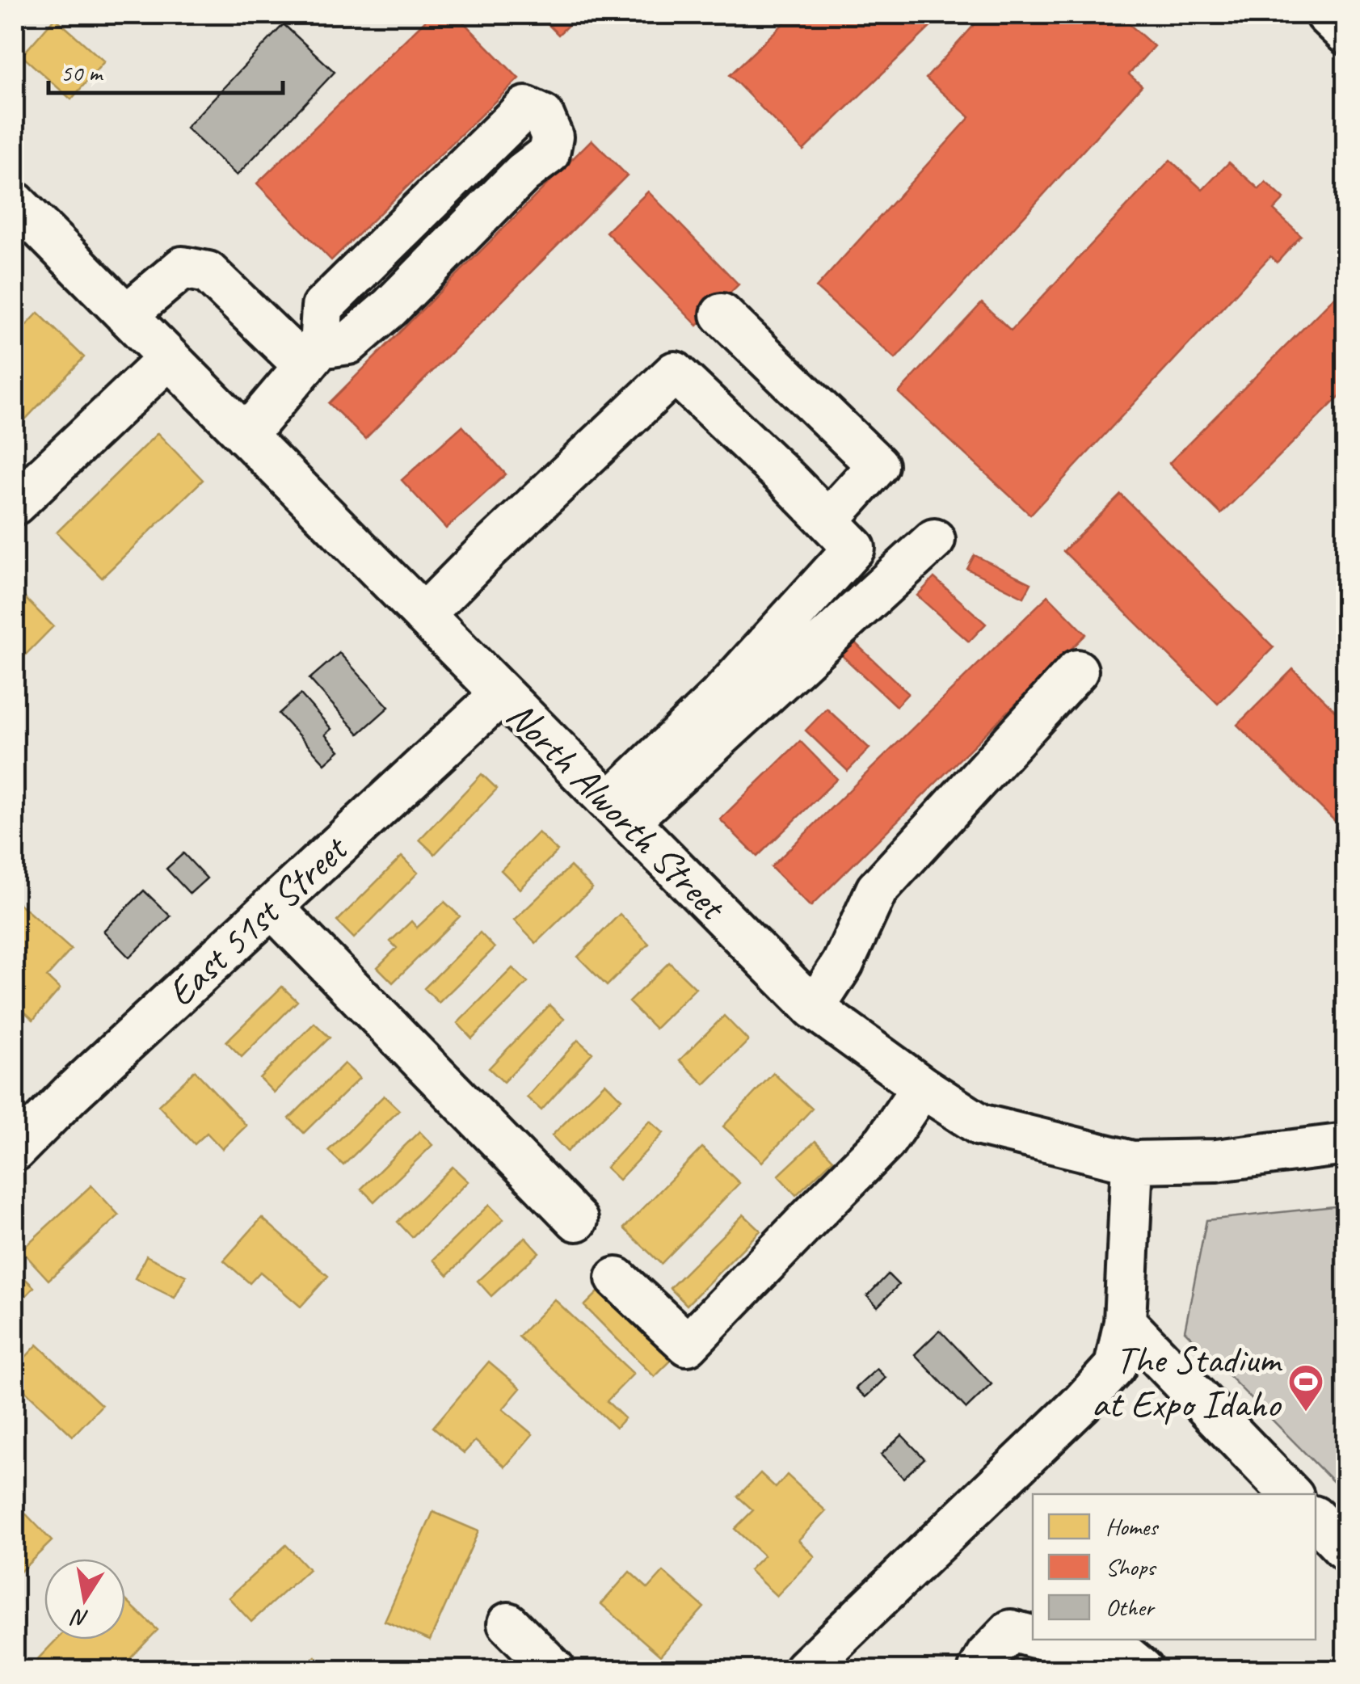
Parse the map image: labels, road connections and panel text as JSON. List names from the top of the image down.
{
  "streets": {
    "street": ["North Alworth Street", "East 51st Street"]
  },
  "crossings": [
    ["North Alworth Street", "East 51st Street"]
  ],
  "places": {
    "sports": ["The Stadium at Expo Idaho"]
  },
  "legend": ["Homes", "Shops", "Other"],
  "scale_bar": "50 m",
  "north": "bottom"
}
